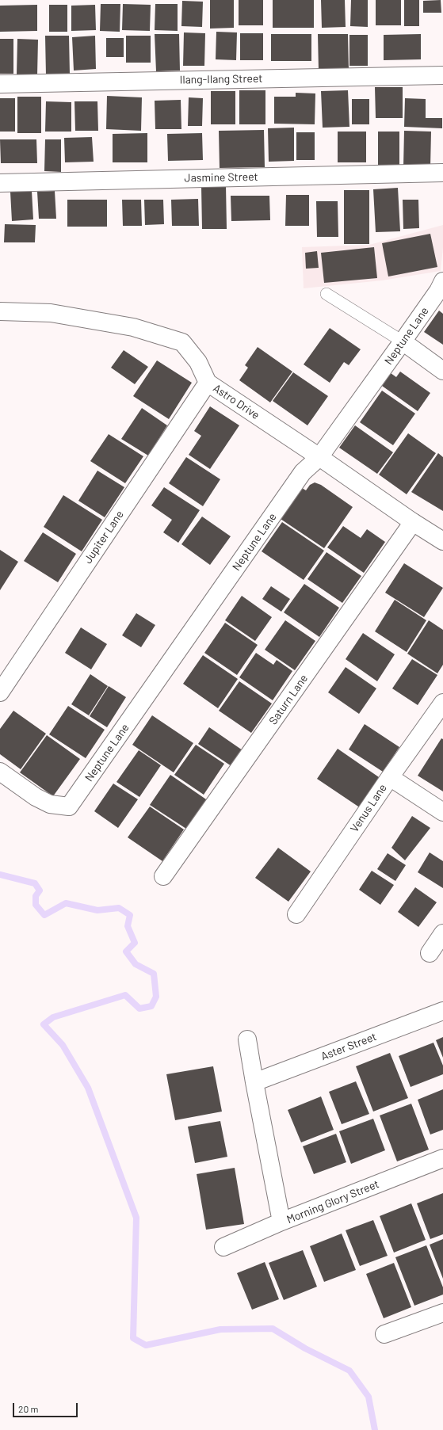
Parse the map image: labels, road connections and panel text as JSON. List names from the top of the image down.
{
  "streets": {
    "street": [
      "Ilang-Ilang Street",
      "Jasmine Street",
      "Neptune Lane",
      "Astro Drive",
      "Jupiter Lane",
      "Saturn Lane",
      "Venus Lane",
      "Aster Street",
      "Morning Glory Street"
    ]
  },
  "crossings": [
    ["Neptune Lane", "Astro Drive"],
    ["Astro Drive", "Jupiter Lane"],
    ["Astro Drive", "Saturn Lane"]
  ],
  "scale_bar": "20 m"
}
